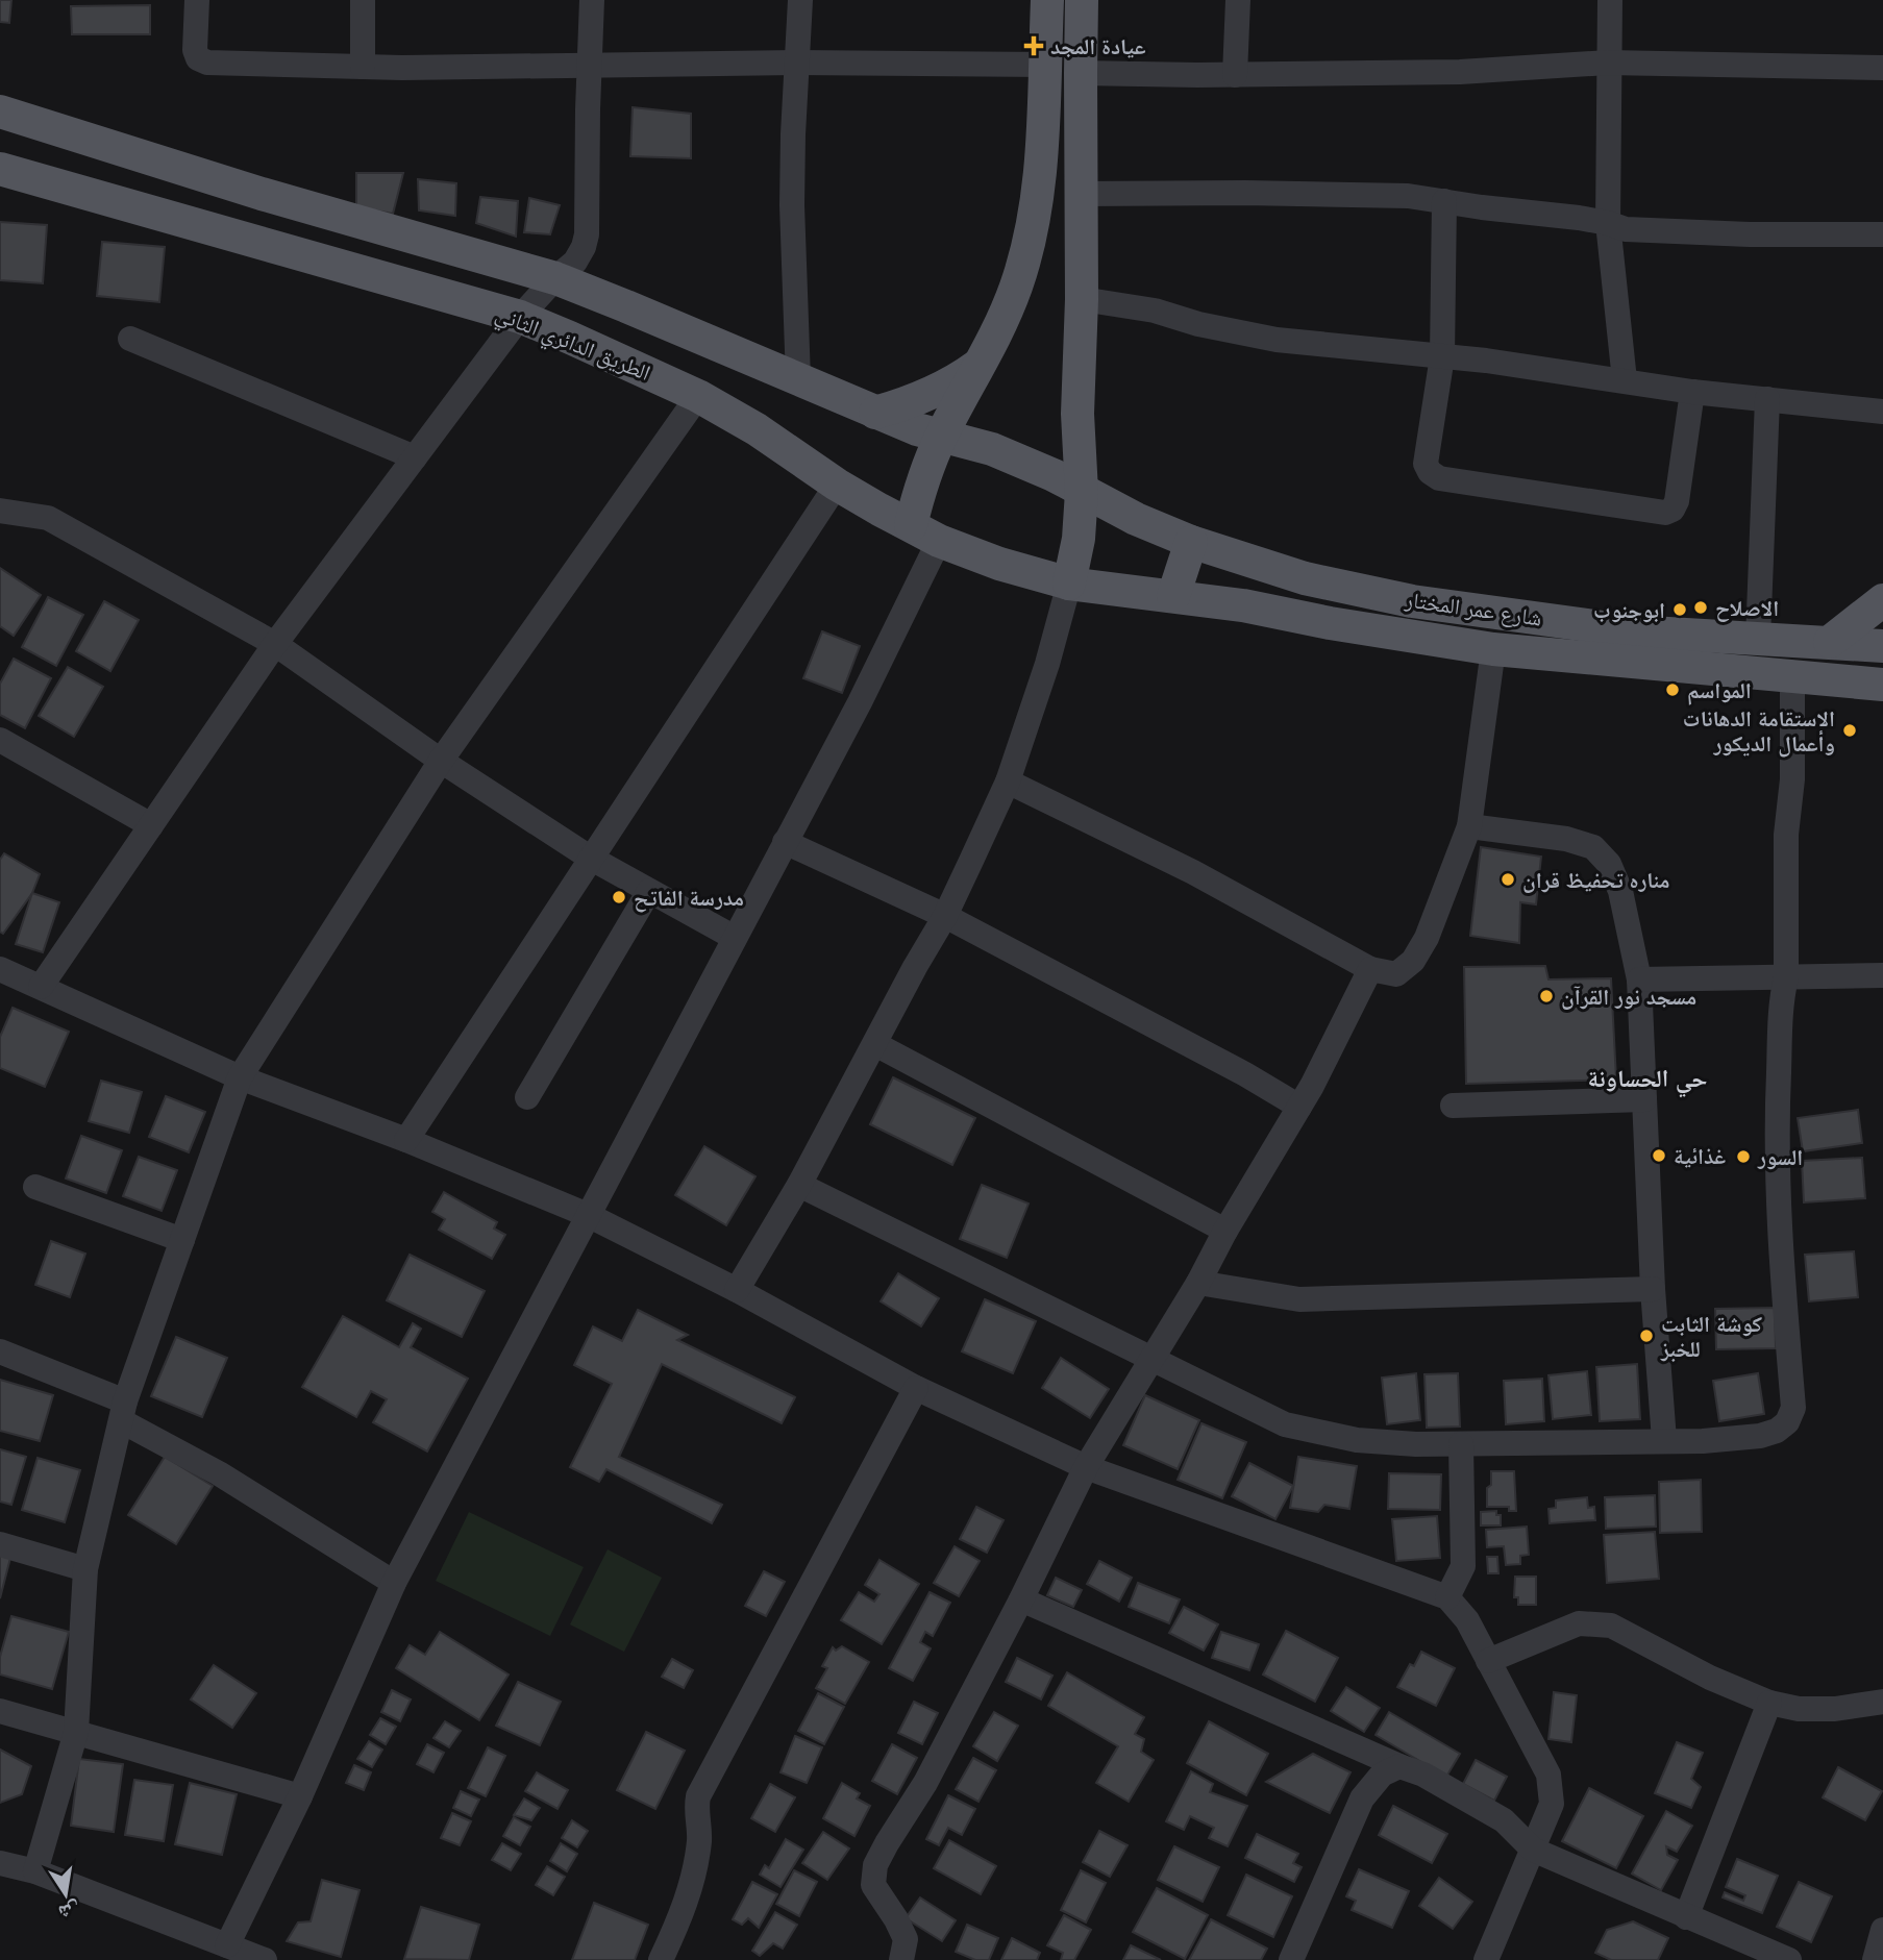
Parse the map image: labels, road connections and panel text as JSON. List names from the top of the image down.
{
  "streets": {
    "main road": ["الطريق الدائري الثاني", "شارع عمر المختار"]
  },
  "crossings": [
    ["الطريق الدائري الثاني", "شارع عمر المختار"]
  ],
  "districts": ["حي الحساونة"],
  "places": {
    "health": ["عيادة المجد"],
    "other": [
      "الاصلاح",
      "ابوجنوب",
      "المواسم",
      "الاستقامة الدهانات وأعمال الديكور",
      "مناره تحفيظ قران",
      "مدرسة الفاتح",
      "مسجد نور القرآن",
      "غذائية",
      "السور",
      "كوشة الثابت للخبز"
    ]
  },
  "north": "bottom"
}
